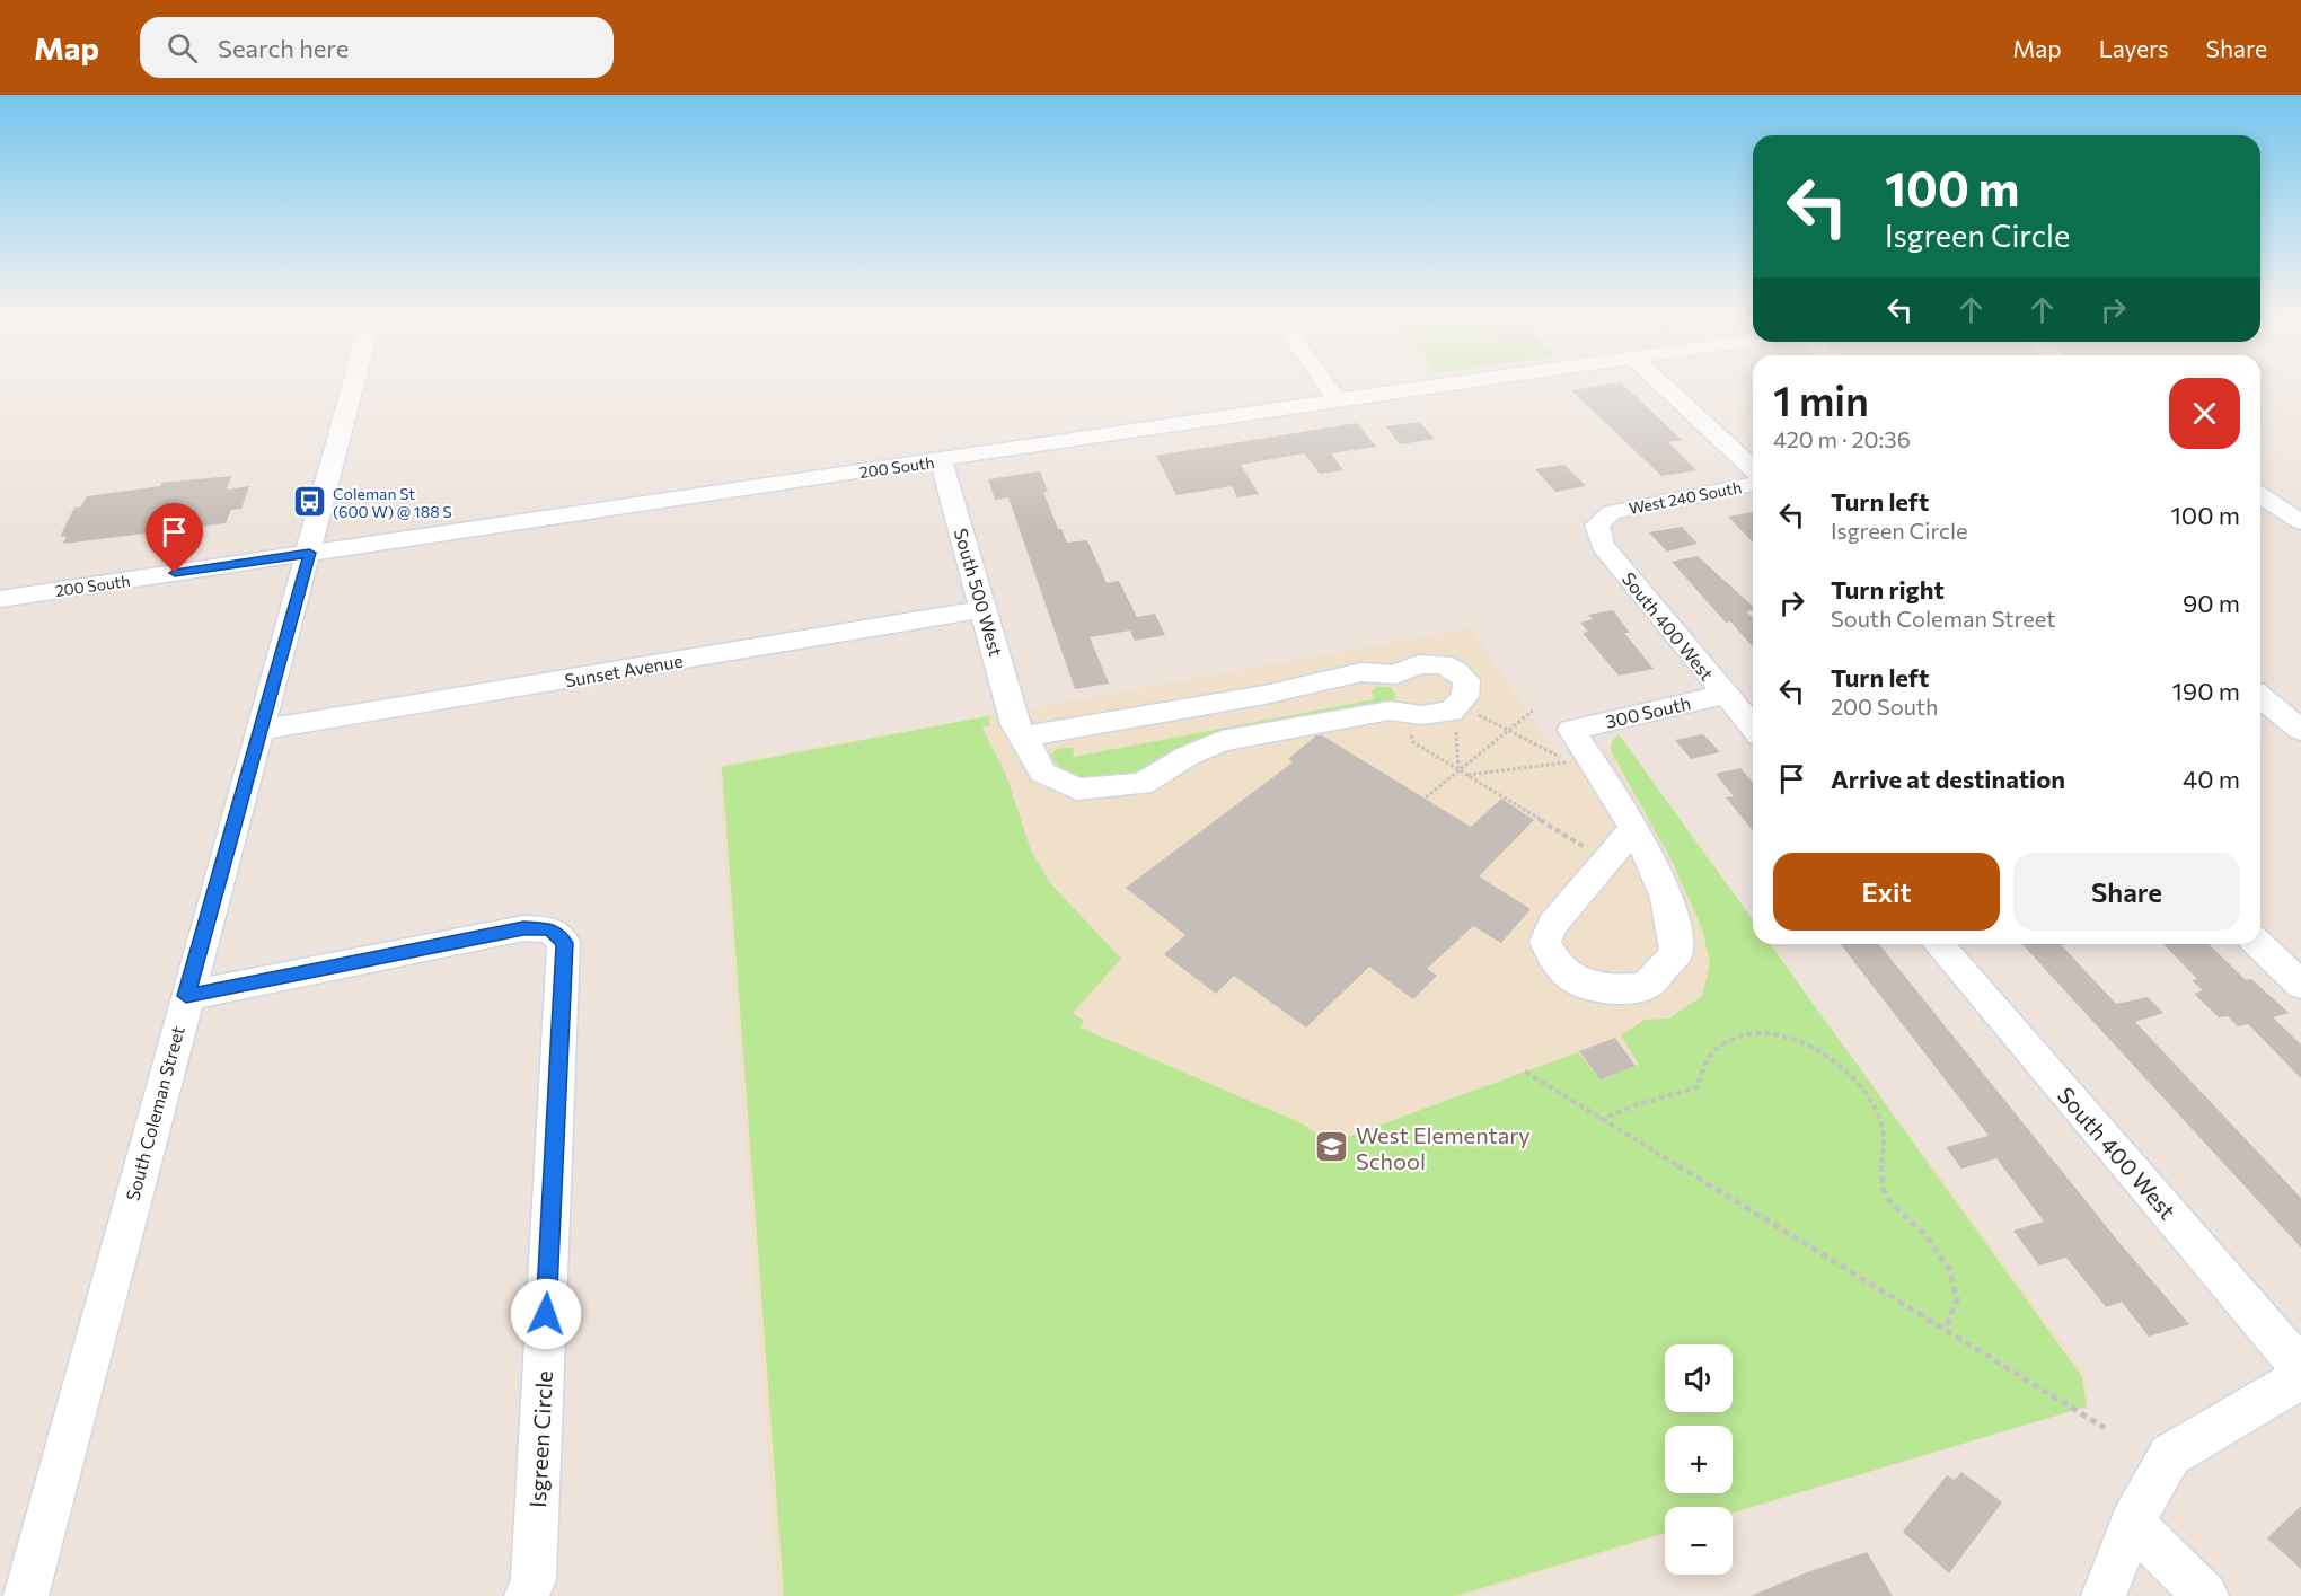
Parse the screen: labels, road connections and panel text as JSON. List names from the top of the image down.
{
  "streets": {
    "street": [
      "200 South",
      "West 240 South",
      "South 500 West",
      "South 400 West",
      "Sunset Avenue",
      "300 South",
      "South Coleman Street",
      "Isgreen Circle"
    ]
  },
  "crossings": [
    ["200 South", "South 500 West"],
    ["200 South", "South Coleman Street"],
    ["West 240 South", "South 400 West"],
    ["South 500 West", "Sunset Avenue"],
    ["South 400 West", "300 South"],
    ["Sunset Avenue", "South Coleman Street"],
    ["South Coleman Street", "Isgreen Circle"]
  ],
  "places": {
    "bus stop": ["Coleman St (600 W) @ 188 S"],
    "school or university": ["West Elementary School"]
  },
  "page": {
    "header": "Map",
    "search": "Search here",
    "nav": ["Map", "Layers", "Share"],
    "turn": ["100 m", "Isgreen Circle"],
    "heading": ["1 min", "420 m · 20:36"],
    "list": [
      {
        "name": "Turn left",
        "note": "Isgreen Circle",
        "value": "100 m"
      },
      {
        "name": "Turn right",
        "note": "South Coleman Street",
        "value": "90 m"
      },
      {
        "name": "Turn left",
        "note": "200 South",
        "value": "190 m"
      },
      {
        "name": "Arrive at destination",
        "value": "40 m"
      }
    ],
    "buttons": ["Exit", "Share"],
    "map_buttons": ["+", "−"]
  }
}
